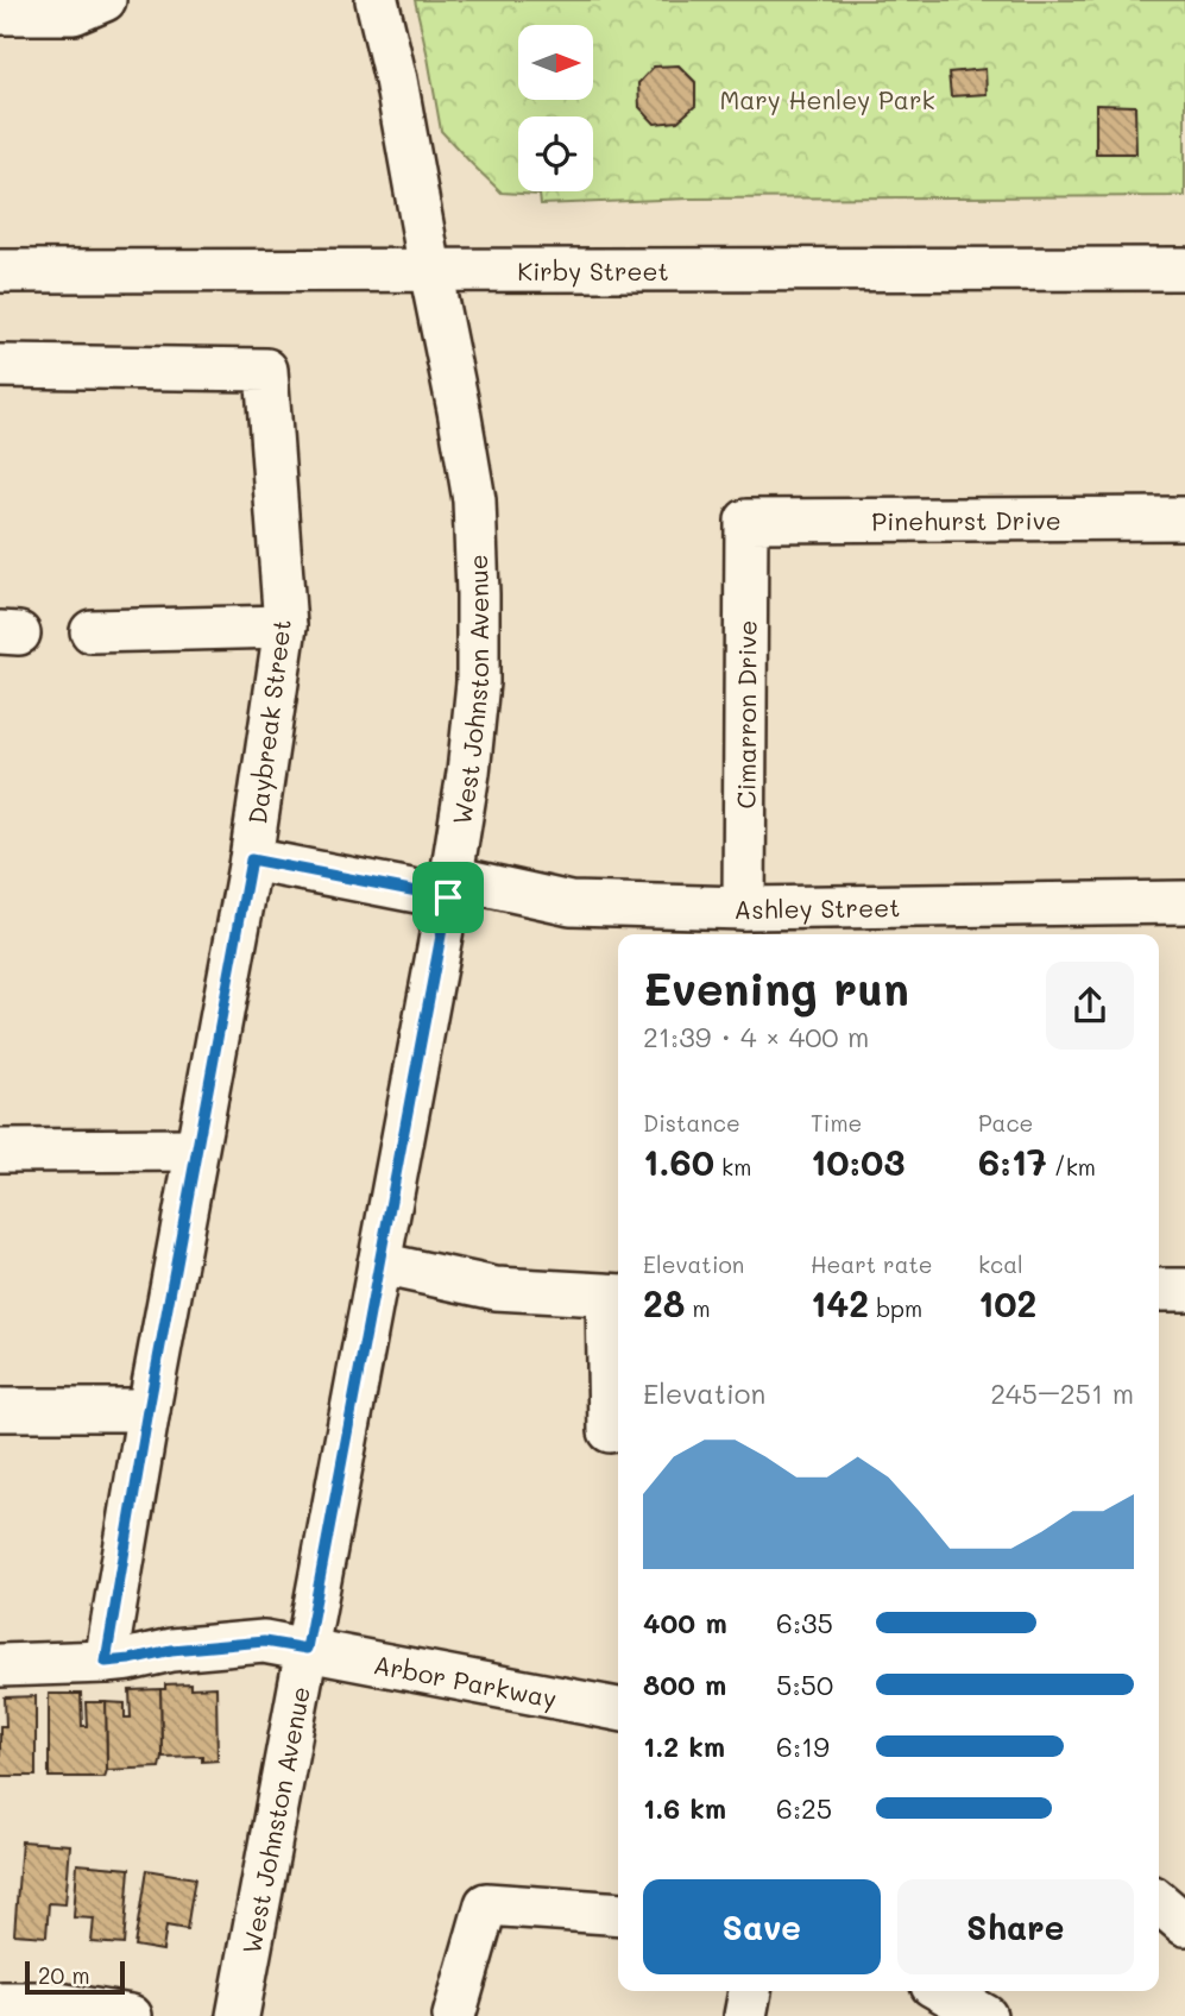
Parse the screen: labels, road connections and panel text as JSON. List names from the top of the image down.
{
  "streets": {
    "street": [
      "Kirby Street",
      "Pinehurst Drive",
      "West Johnston Avenue",
      "Cimarron Drive",
      "Daybreak Street",
      "Ashley Street",
      "Arbor Parkway"
    ]
  },
  "crossings": [
    ["Kirby Street", "West Johnston Avenue"],
    ["Pinehurst Drive", "Cimarron Drive"],
    ["West Johnston Avenue", "Ashley Street"],
    ["West Johnston Avenue", "Arbor Parkway"],
    ["Cimarron Drive", "Ashley Street"],
    ["Daybreak Street", "Ashley Street"],
    ["Daybreak Street", "Arbor Parkway"]
  ],
  "parks": ["Mary Henley Park"],
  "scale_bar": "20 m",
  "north": "right",
  "page": {
    "heading": ["Evening run", "21:39 · 4 × 400 m"],
    "stats": [
      ["Distance", "1.60 km"],
      ["Time", "10:03"],
      ["Pace", "6:17 /km"],
      ["Elevation", "28 m"],
      ["Heart rate", "142 bpm"],
      ["kcal", "102"]
    ],
    "chart": ["Elevation", "245–251 m"],
    "list": [
      {
        "name": "400 m",
        "note": "6:35"
      },
      {
        "name": "800 m",
        "note": "5:50"
      },
      {
        "name": "1.2 km",
        "note": "6:19"
      },
      {
        "name": "1.6 km",
        "note": "6:25"
      }
    ],
    "buttons": ["Save", "Share"],
    "scale": "20 m"
  }
}
